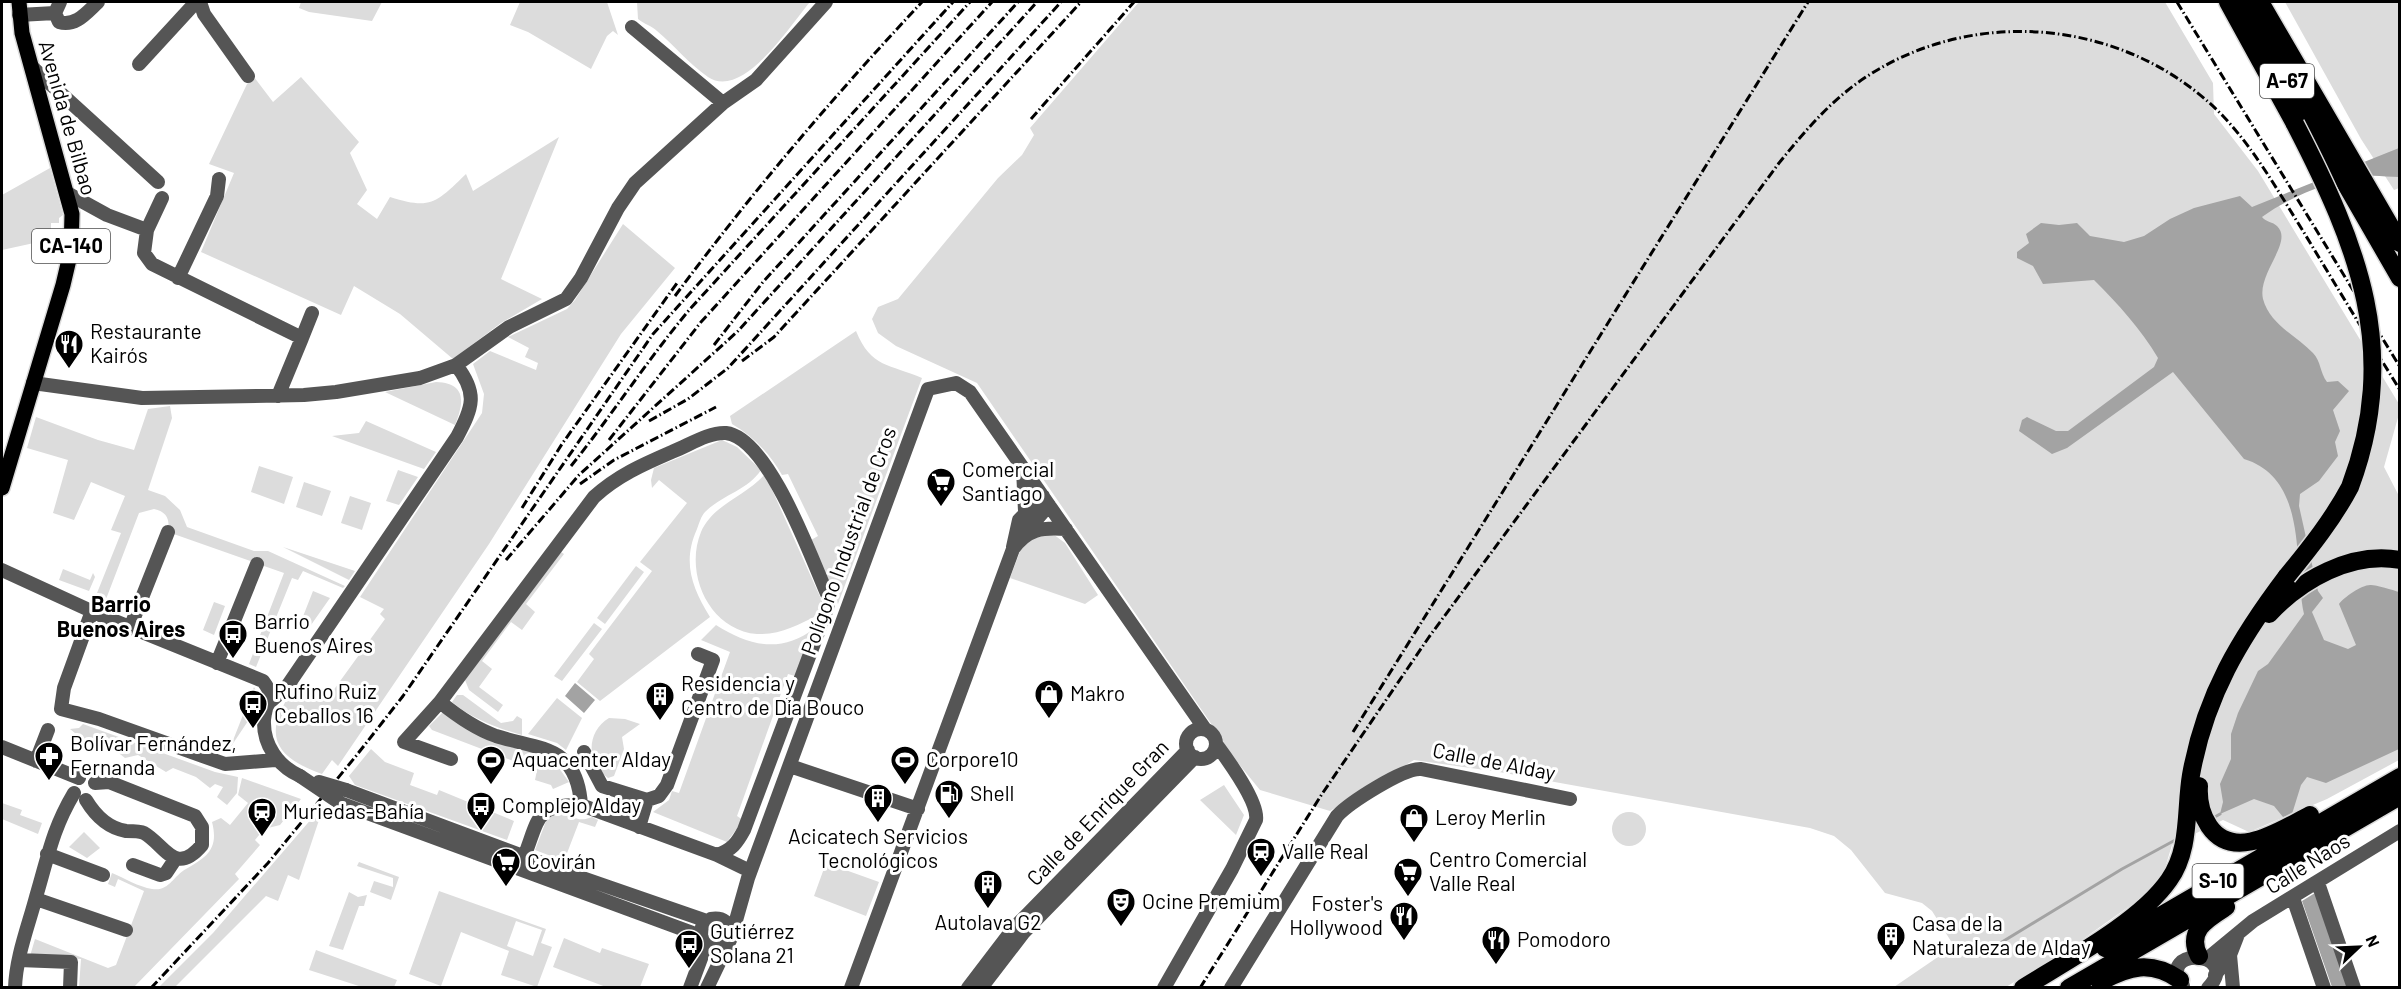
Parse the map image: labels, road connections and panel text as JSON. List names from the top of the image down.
{
  "streets": {
    "highway": ["A-67", "S-10"],
    "main road": ["Avenida de Bilbao", "CA-140"],
    "street": [
      "Polígono Industrial de Cros",
      "Calle de Alday",
      "Calle de Enrique Gran",
      "Calle Naos"
    ]
  },
  "districts": ["Barrio Buenos Aires"],
  "places": {
    "restaurant": ["Restaurante Kairós", "Foster's Hollywood", "Pomodoro"],
    "supermarket": ["Comercial Santiago", "Covirán", "Centro Comercial Valle Real"],
    "bus stop": [
      "Barrio Buenos Aires",
      "Rufino Ruiz Ceballos 16",
      "Complejo Alday",
      "Gutiérrez Solana 21"
    ],
    "shop": ["Makro", "Leroy Merlin"],
    "building": [
      "Residencia y Centro de Día Bouco",
      "Acicatech Servicios Tecnológicos",
      "Autolava G2",
      "Casa de la Naturaleza de Alday"
    ],
    "pharmacy": ["Bolívar Fernández, Fernanda"],
    "sports": ["Aquacenter Alday", "Corpore10"],
    "fuel station": ["Shell"],
    "station": ["Muriedas-Bahía", "Valle Real"],
    "theatre": ["Ocine Premium"]
  },
  "north": "top right"
}
